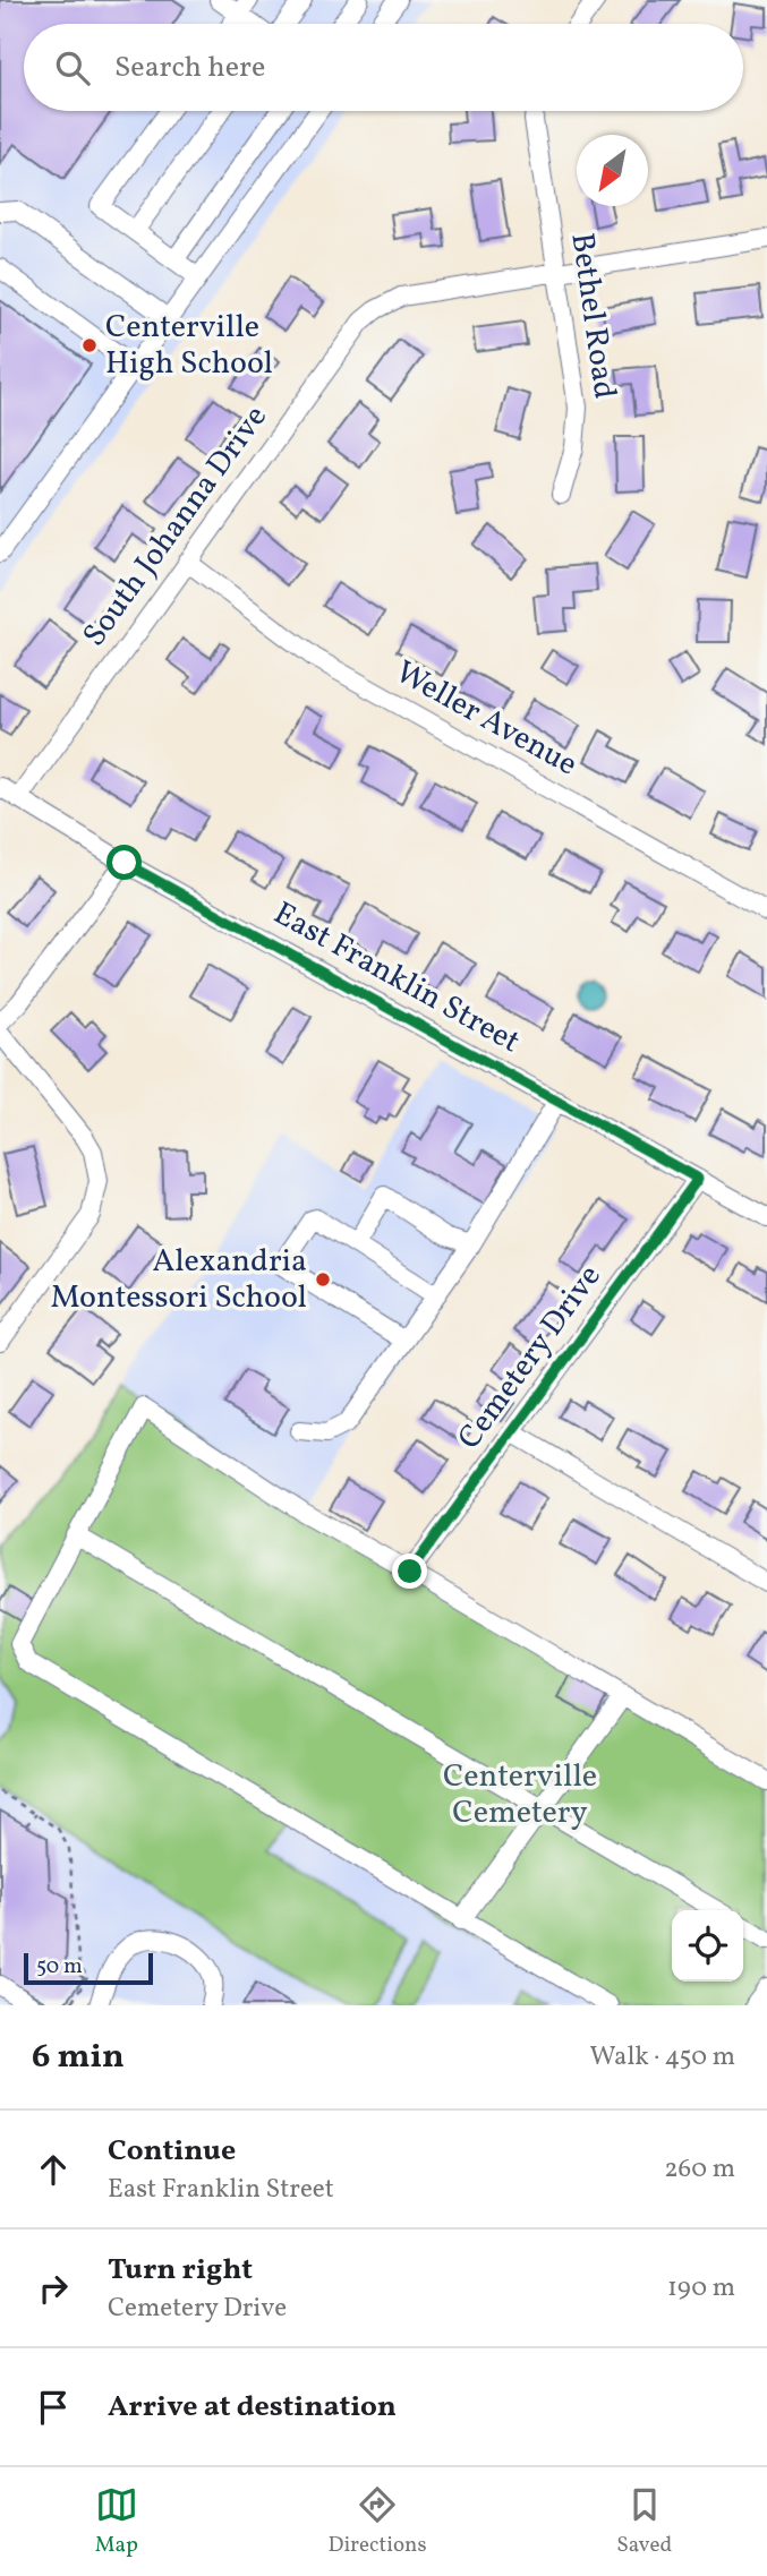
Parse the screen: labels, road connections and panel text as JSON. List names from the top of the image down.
{
  "streets": {
    "street": [
      "Bethel Road",
      "South Johanna Drive",
      "Weller Avenue",
      "East Franklin Street",
      "Cemetery Drive"
    ]
  },
  "crossings": [
    ["Bethel Road", "South Johanna Drive"],
    ["South Johanna Drive", "Weller Avenue"],
    ["South Johanna Drive", "East Franklin Street"],
    ["East Franklin Street", "Cemetery Drive"]
  ],
  "parks": ["Centerville Cemetery"],
  "places": ["Centerville High School", "Alexandria Montessori School"],
  "scale_bar": "50 m",
  "north": "bottom left",
  "page": {
    "search": "Search here",
    "scale": "50 m",
    "heading": ["6 min", "Walk · 450 m"],
    "list": [
      ["Continue", "East Franklin Street", "260 m"],
      ["Turn right", "Cemetery Drive", "190 m"],
      "Arrive at destination"
    ],
    "nav": ["Map", "Directions", "Saved"]
  }
}
